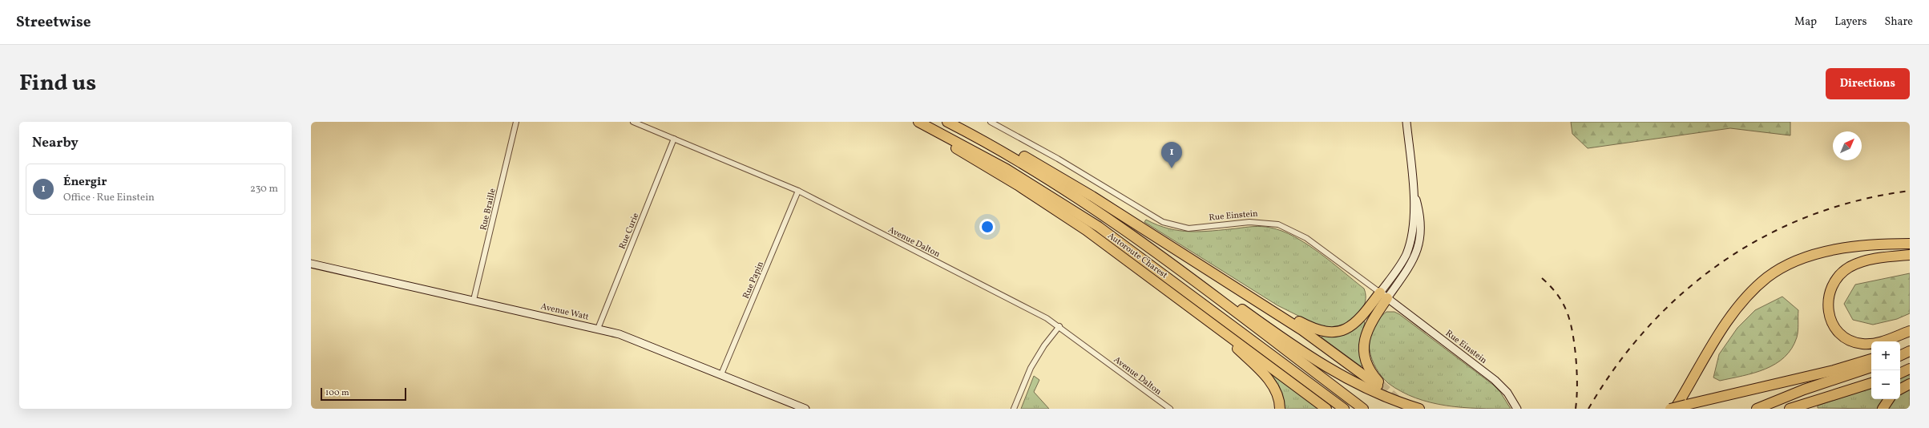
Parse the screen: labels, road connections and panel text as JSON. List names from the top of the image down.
{
  "streets": {
    "highway": ["Autoroute Charest"],
    "street": [
      "Rue Braille",
      "Rue Einstein",
      "Rue Curie",
      "Avenue Dalton",
      "Rue Papin",
      "Avenue Watt"
    ]
  },
  "crossings": [
    ["Rue Braille", "Avenue Watt"],
    ["Rue Curie", "Avenue Dalton"],
    ["Rue Curie", "Avenue Watt"],
    ["Avenue Dalton", "Rue Papin"],
    ["Rue Papin", "Avenue Watt"]
  ],
  "scale_bar": "100 m",
  "north": "top right",
  "page": {
    "header": "Streetwise",
    "nav": ["Map", "Layers", "Share"],
    "title": "Find us",
    "buttons": "Directions",
    "heading": "Nearby",
    "pins": "1",
    "list": [
      {
        "mark": "1",
        "name": "Énergir",
        "note": "Office · Rue Einstein",
        "value": "230 m"
      }
    ],
    "map_buttons": ["+", "−"],
    "scale": "100 m"
  }
}
